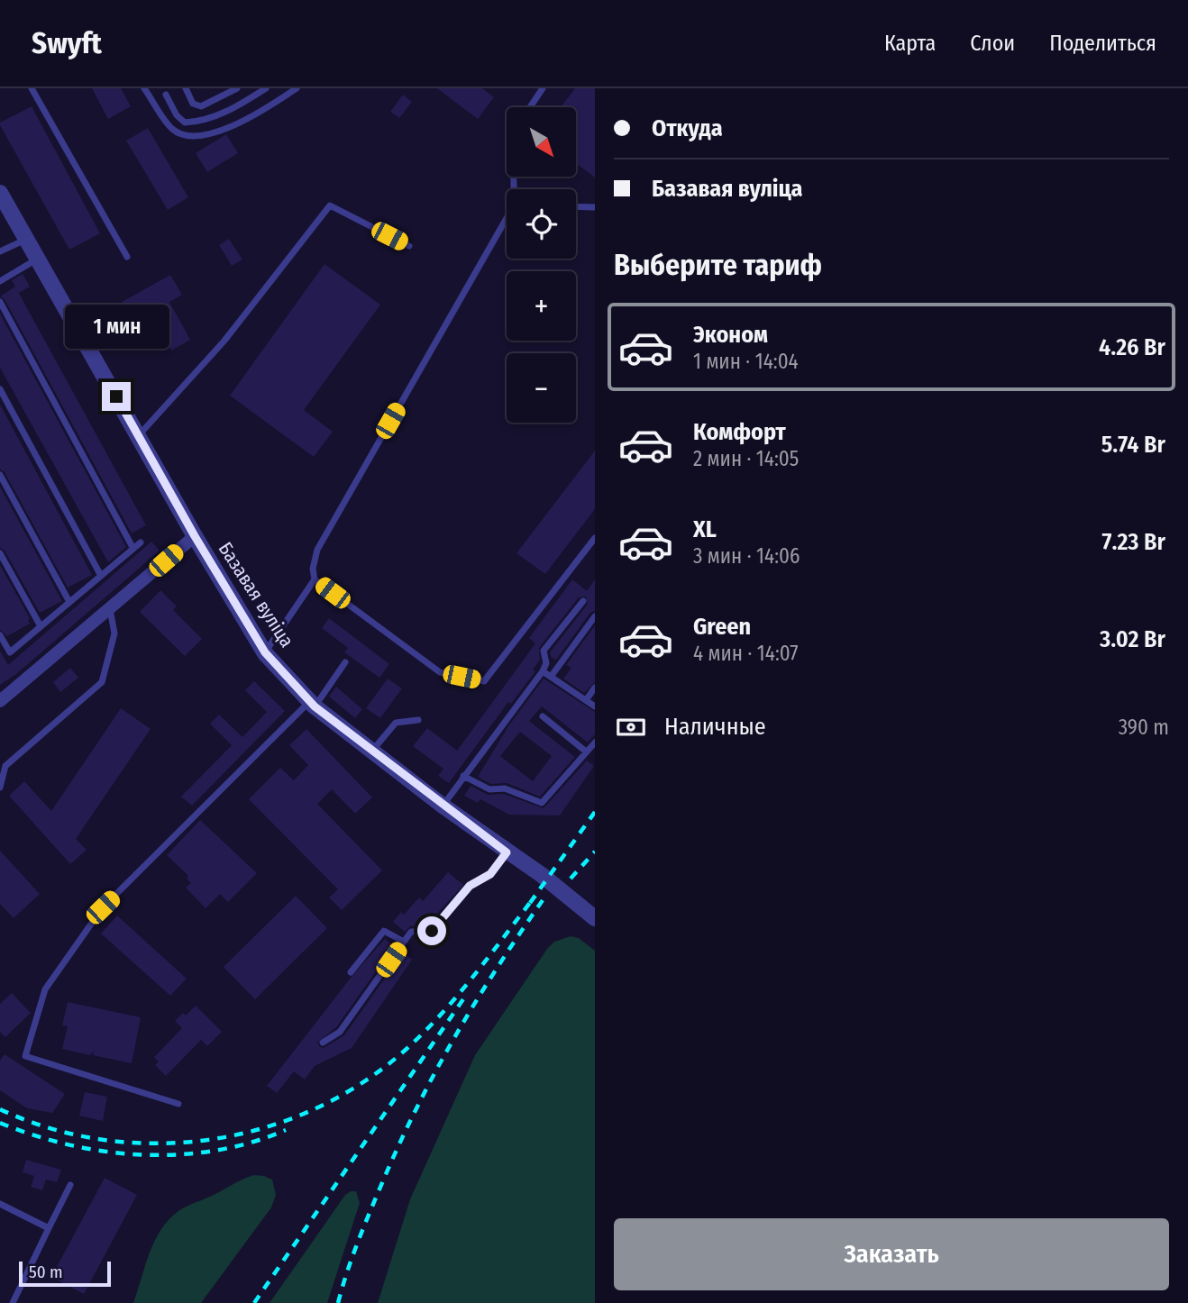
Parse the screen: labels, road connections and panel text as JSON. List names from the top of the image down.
{
  "streets": {
    "street": ["Базавая вуліца"]
  },
  "scale_bar": "50 m",
  "north": "bottom right",
  "page": {
    "header": "Swyft",
    "nav": ["Карта", "Слои", "Поделиться"],
    "banner": ["Откуда", "Базавая вуліца"],
    "map_buttons": ["+", "−"],
    "heading": "Выберите тариф",
    "list": [
      {
        "name": "Эконом",
        "note": "1 мин · 14:04",
        "value": "4.26 Br"
      },
      {
        "name": "Комфорт",
        "note": "2 мин · 14:05",
        "value": "5.74 Br"
      },
      {
        "name": "XL",
        "note": "3 мин · 14:06",
        "value": "7.23 Br"
      },
      {
        "name": "Green",
        "note": "4 мин · 14:07",
        "value": "3.02 Br"
      }
    ],
    "bubble": "1 мин",
    "pay": ["Наличные", "390 m"],
    "buttons": "Заказать",
    "scale": "50 m"
  }
}
